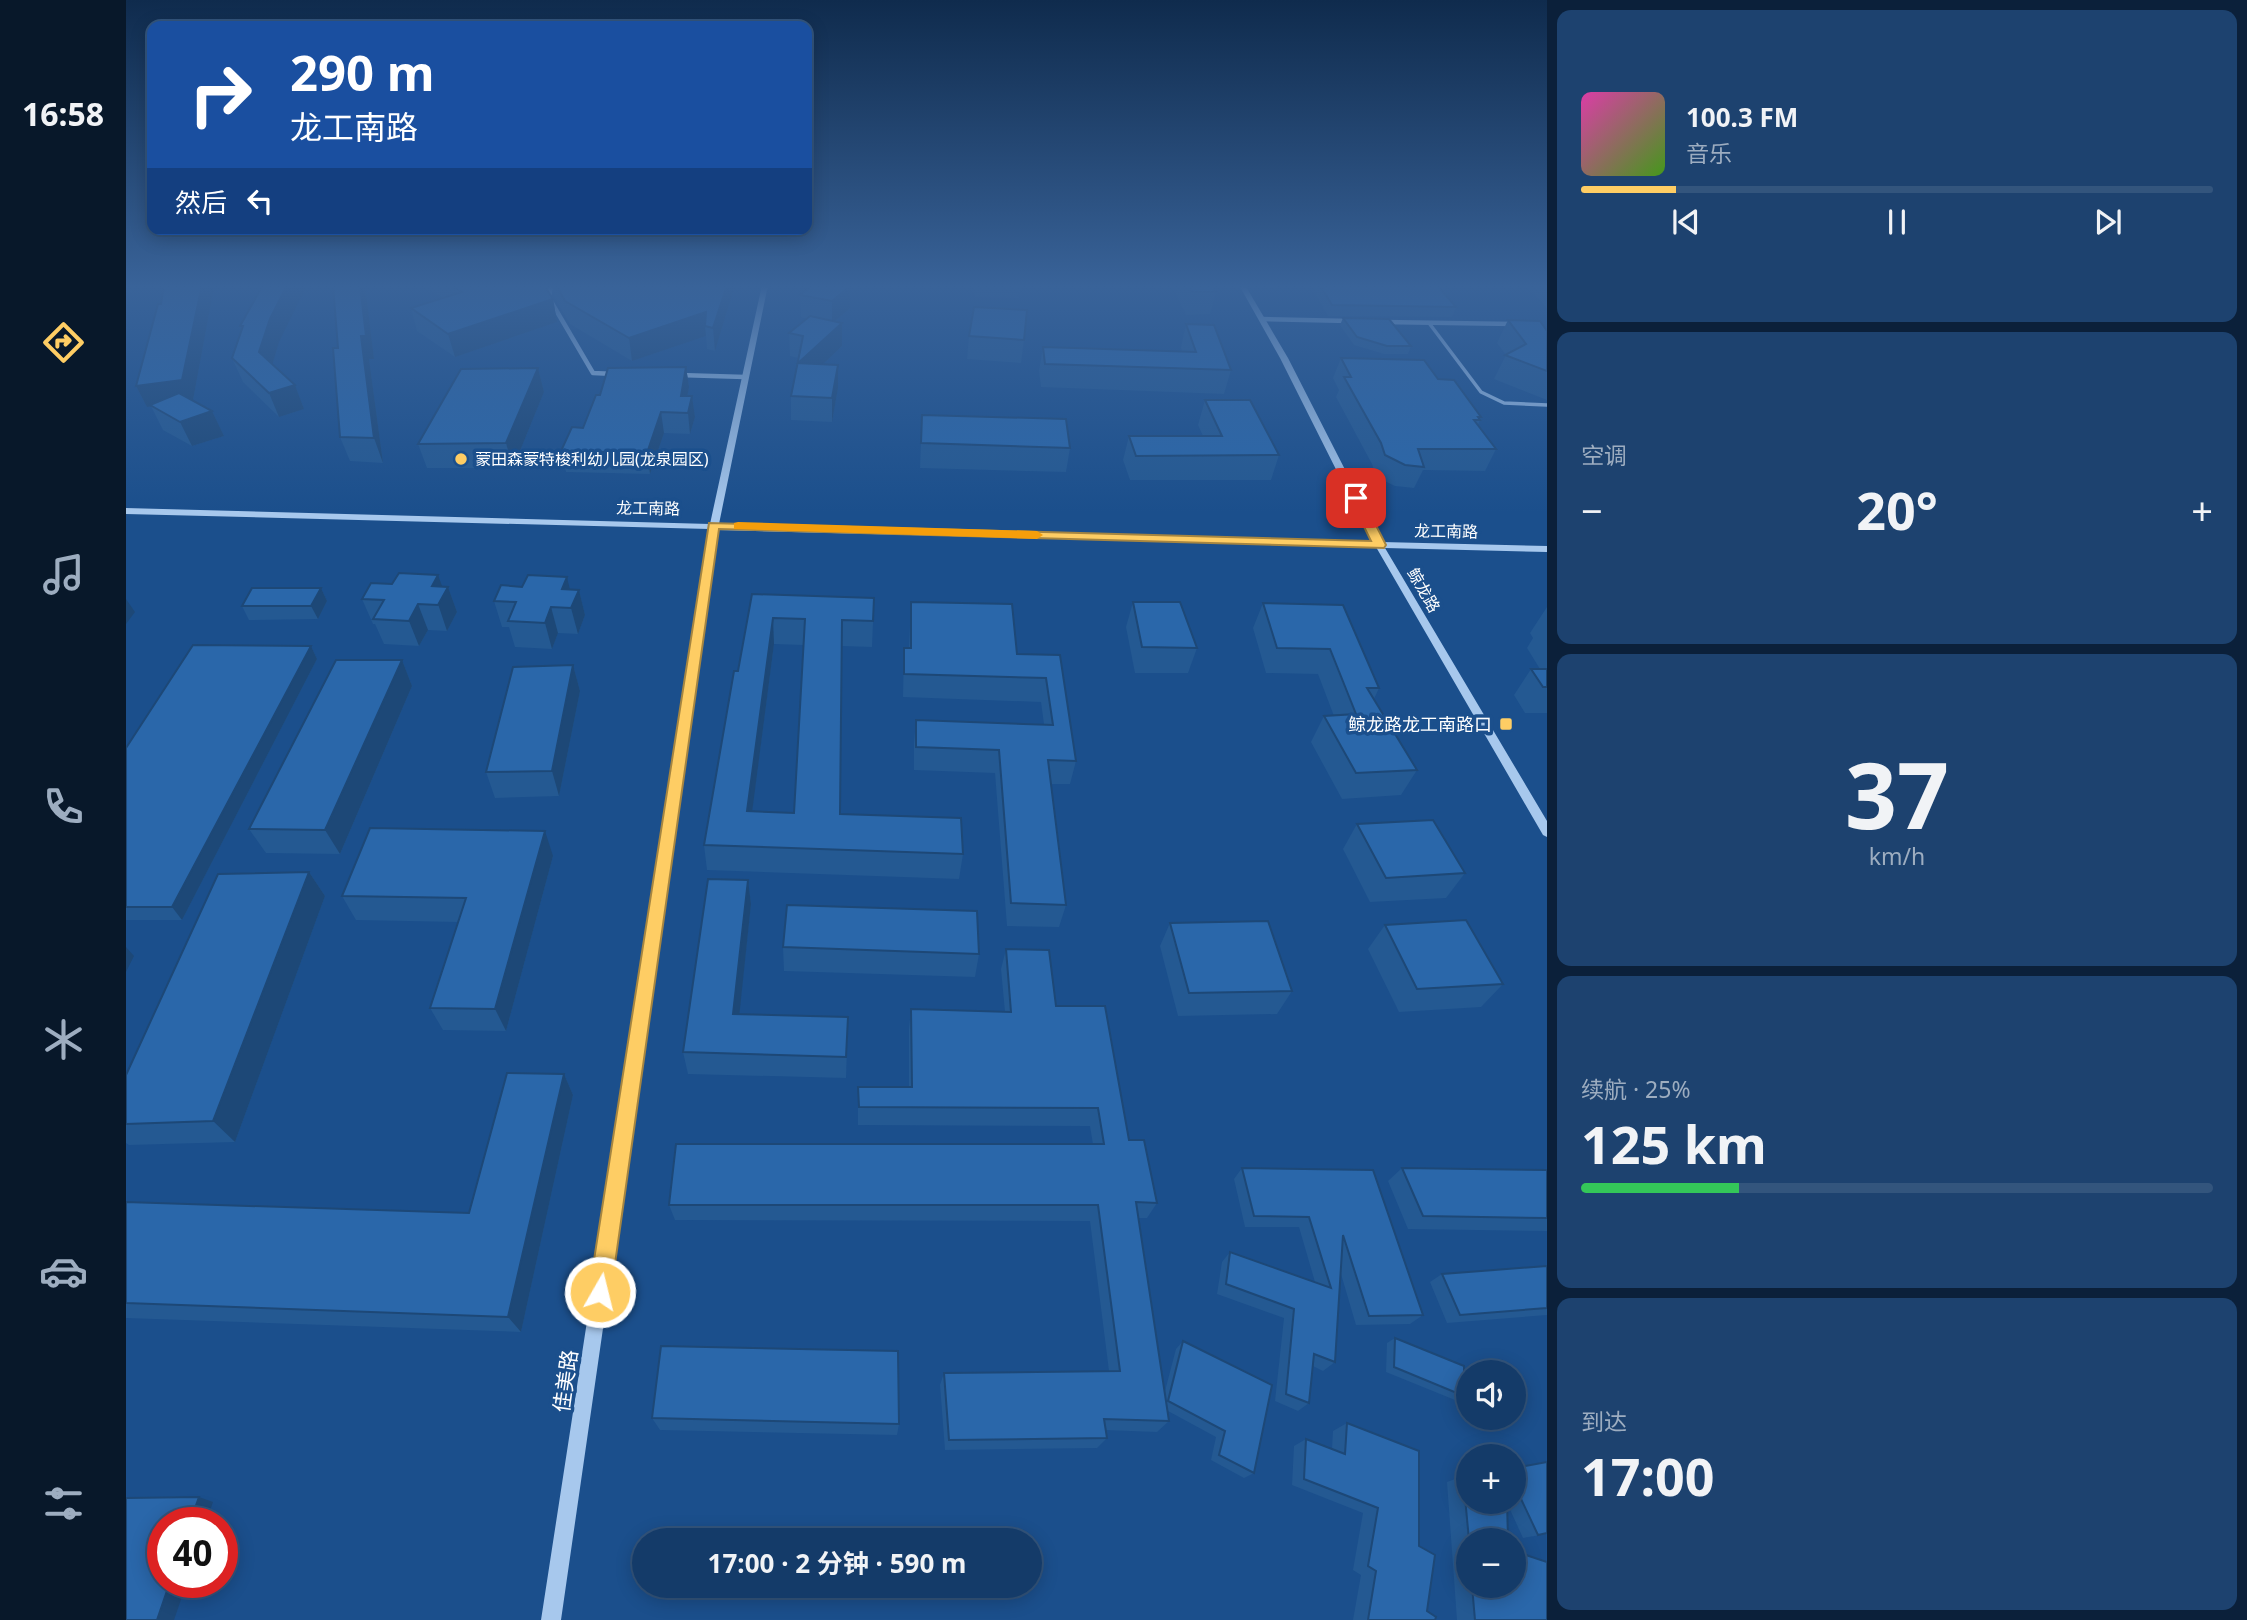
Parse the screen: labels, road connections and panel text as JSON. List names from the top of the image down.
{
  "streets": {
    "street": ["龙工南路", "鲸龙路", "佳美路"]
  },
  "crossings": [
    ["龙工南路", "鲸龙路"],
    ["龙工南路", "佳美路"]
  ],
  "places": {
    "other": ["蒙田森蒙特梭利幼儿园(龙泉园区)"],
    "transit": ["鲸龙路龙工南路口"]
  },
  "page": {
    "tabs": "16:58",
    "turn": ["290 m", "龙工南路"],
    "song": ["100.3 FM", "音乐"],
    "then": "然后",
    "tile": [
      "空调",
      ["37", "km/h"],
      ["续航 · 25%", "125 km"],
      ["到达", "17:00"]
    ],
    "heat": ["−", "20°", "+"],
    "map_buttons": ["+", "−"],
    "limit": "40",
    "trip": "17:00 · 2 分钟 · 590 m"
  }
}
